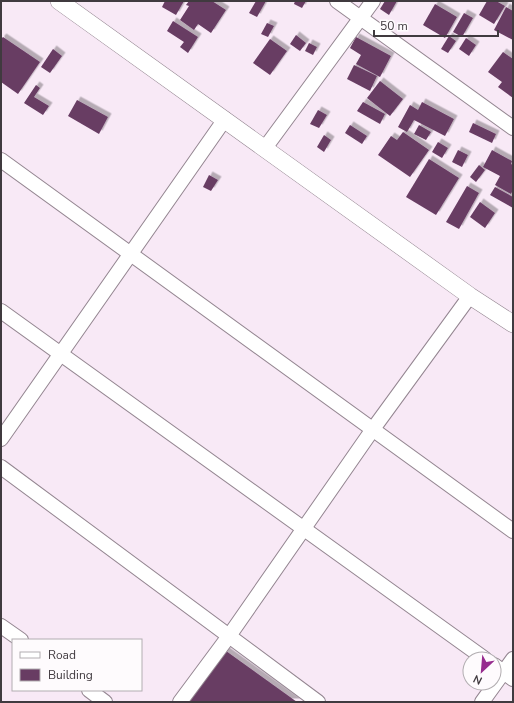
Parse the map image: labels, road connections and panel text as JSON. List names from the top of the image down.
{
  "legend": ["Road", "Building"],
  "scale_bar": "50 m",
  "north": "bottom left"
}
